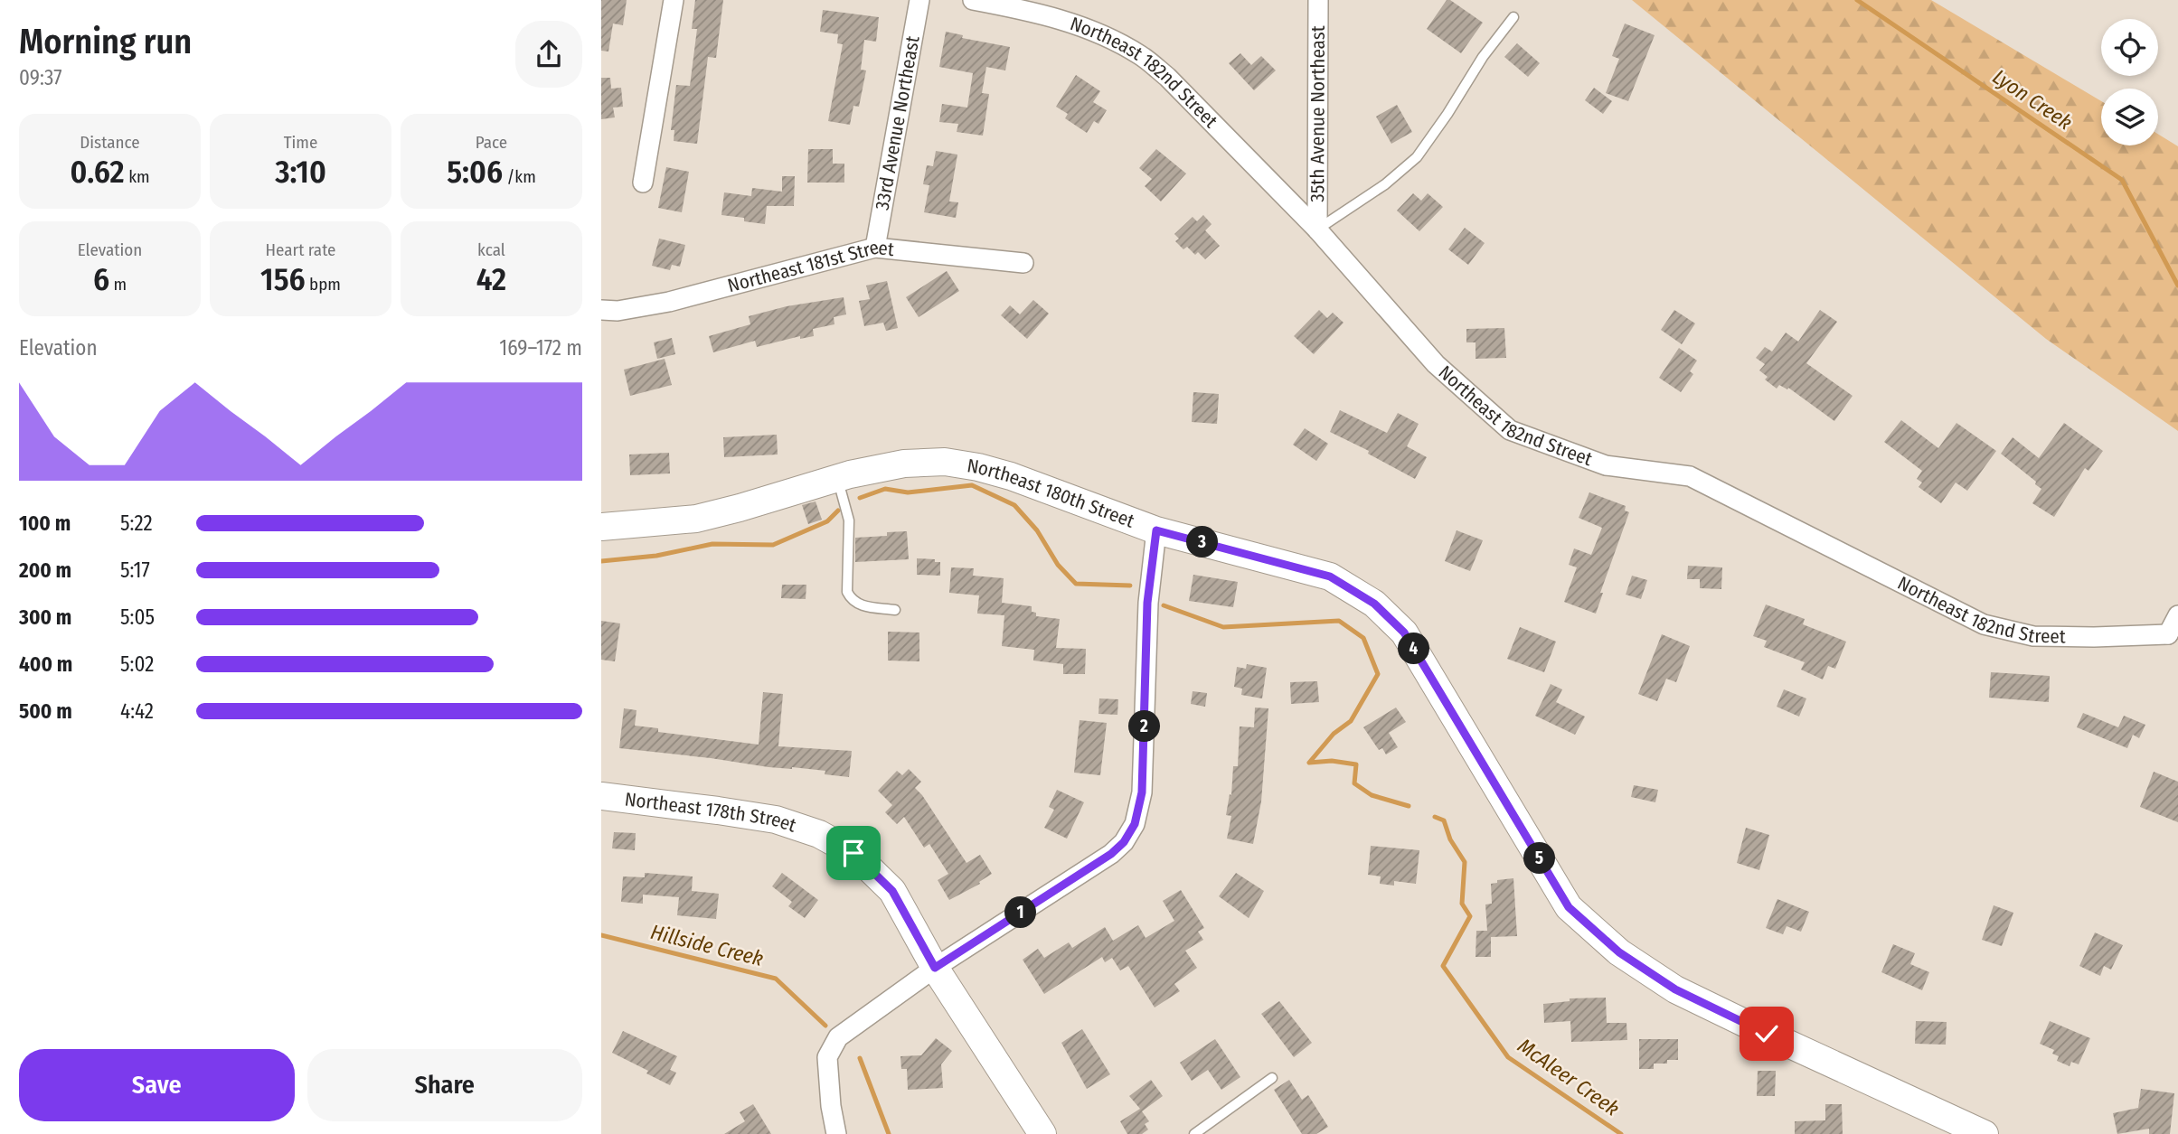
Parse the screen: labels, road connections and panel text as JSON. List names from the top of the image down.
{
  "streets": {
    "street": [
      "Northeast 182nd Street",
      "35th Avenue Northeast",
      "33rd Avenue Northeast",
      "Northeast 181st Street",
      "Northeast 180th Street",
      "Northeast 178th Street"
    ]
  },
  "crossings": [
    ["Northeast 182nd Street", "35th Avenue Northeast"],
    ["33rd Avenue Northeast", "Northeast 181st Street"]
  ],
  "water": ["Lyon Creek", "Hillside Creek", "McAleer Creek"],
  "page": {
    "heading": ["Morning run", "09:37"],
    "stats": [
      ["Distance", "0.62 km"],
      ["Time", "3:10"],
      ["Pace", "5:06 /km"],
      ["Elevation", "6 m"],
      ["Heart rate", "156 bpm"],
      ["kcal", "42"]
    ],
    "chart": ["Elevation", "169–172 m"],
    "list": [
      {
        "name": "100 m",
        "note": "5:22"
      },
      {
        "name": "200 m",
        "note": "5:17"
      },
      {
        "name": "300 m",
        "note": "5:05"
      },
      {
        "name": "400 m",
        "note": "5:02"
      },
      {
        "name": "500 m",
        "note": "4:42"
      }
    ],
    "pins": [
      "3",
      "4",
      "2",
      "5",
      "1"
    ],
    "buttons": ["Save", "Share"]
  }
}
